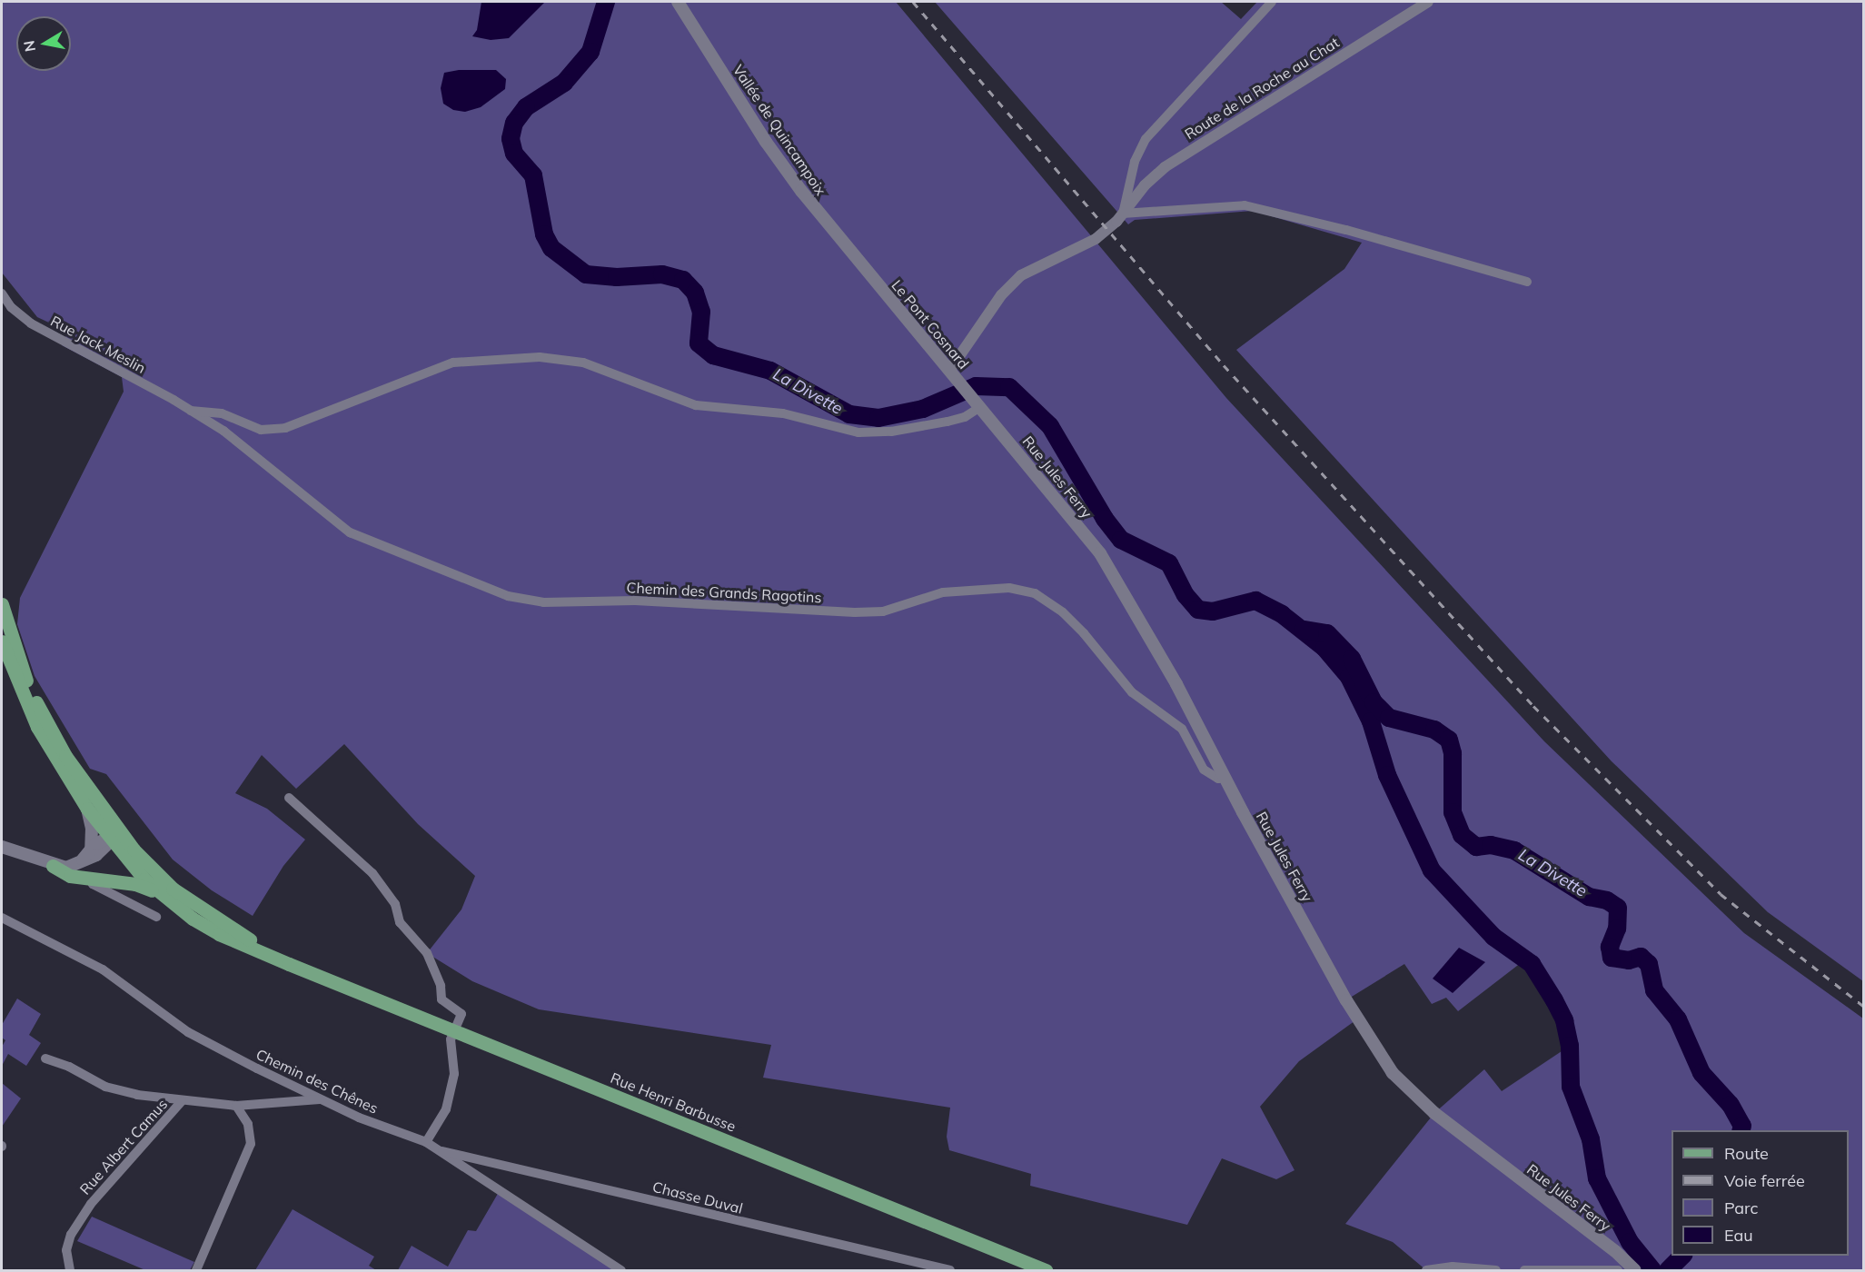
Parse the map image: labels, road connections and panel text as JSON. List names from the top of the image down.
{
  "streets": {
    "main road": [
      "Vallée de Quincampoix",
      "Le Pont Cosnard",
      "Rue Jules Ferry",
      "Rue Henri Barbusse"
    ],
    "street": [
      "Route de la Roche au Chat",
      "Rue Jack Meslin",
      "Chemin des Grands Ragotins",
      "Chemin des Chênes",
      "Rue Albert Camus",
      "Chasse Duval"
    ]
  },
  "crossings": [
    ["Route de la Roche au Chat", "Le Pont Cosnard"],
    ["Vallée de Quincampoix", "Le Pont Cosnard"],
    ["Le Pont Cosnard", "Rue Jules Ferry"],
    ["Rue Jack Meslin", "Chemin des Grands Ragotins"],
    ["Rue Jules Ferry", "Chemin des Grands Ragotins"],
    ["Chemin des Chênes", "Rue Albert Camus"],
    ["Chemin des Chênes", "Chasse Duval"]
  ],
  "water": ["La Divette"],
  "legend": [
    "Route",
    "Voie ferrée",
    "Parc",
    "Eau"
  ],
  "north": "left"
}
